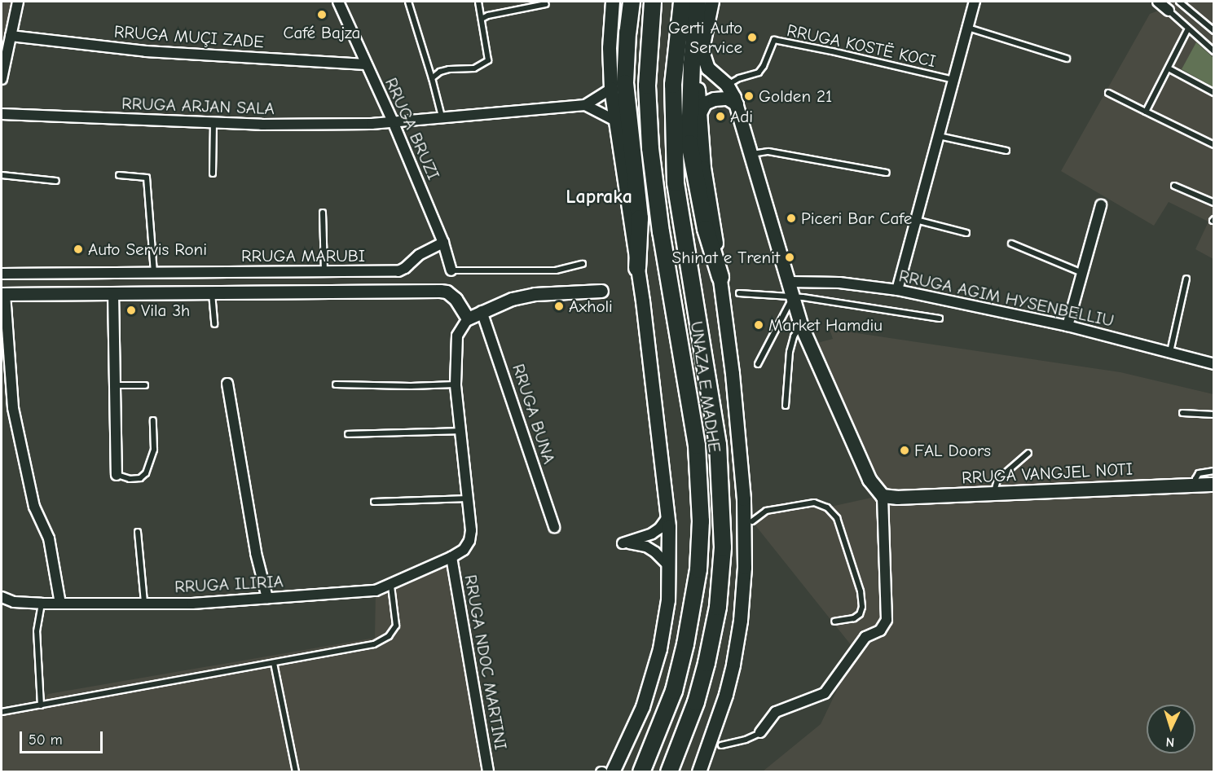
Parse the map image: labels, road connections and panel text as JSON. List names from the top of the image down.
{
  "streets": {
    "highway": ["UNAZA E MADHE"],
    "main road": ["RRUGA VANGJEL NOTI"],
    "street": [
      "RRUGA MUÇI ZADE",
      "RRUGA ARJAN SALA",
      "RRUGA BRUZI",
      "RRUGA MARUBI",
      "RRUGA AGIM HYSENBELLIU",
      "RRUGA BUNA",
      "RRUGA ILIRIA",
      "RRUGA NDOC MARTINI"
    ],
    "lane": ["RRUGA KOSTË KOCI"]
  },
  "crossings": [
    ["RRUGA MUÇI ZADE", "RRUGA BRUZI"],
    ["RRUGA ARJAN SALA", "RRUGA BRUZI"],
    ["RRUGA BRUZI", "RRUGA MARUBI"],
    ["RRUGA ILIRIA", "RRUGA NDOC MARTINI"]
  ],
  "districts": ["Lapraka"],
  "places": [
    "Café Bajza",
    "Gerti Auto Service",
    "Golden 21",
    "Adi",
    "Piceri Bar Cafe",
    "Auto Servis Roni",
    "Shinat e Trenit",
    "Axholi",
    "Vila 3h",
    "Market Hamdiu",
    "FAL Doors"
  ],
  "scale_bar": "50 m",
  "north": "bottom"
}
